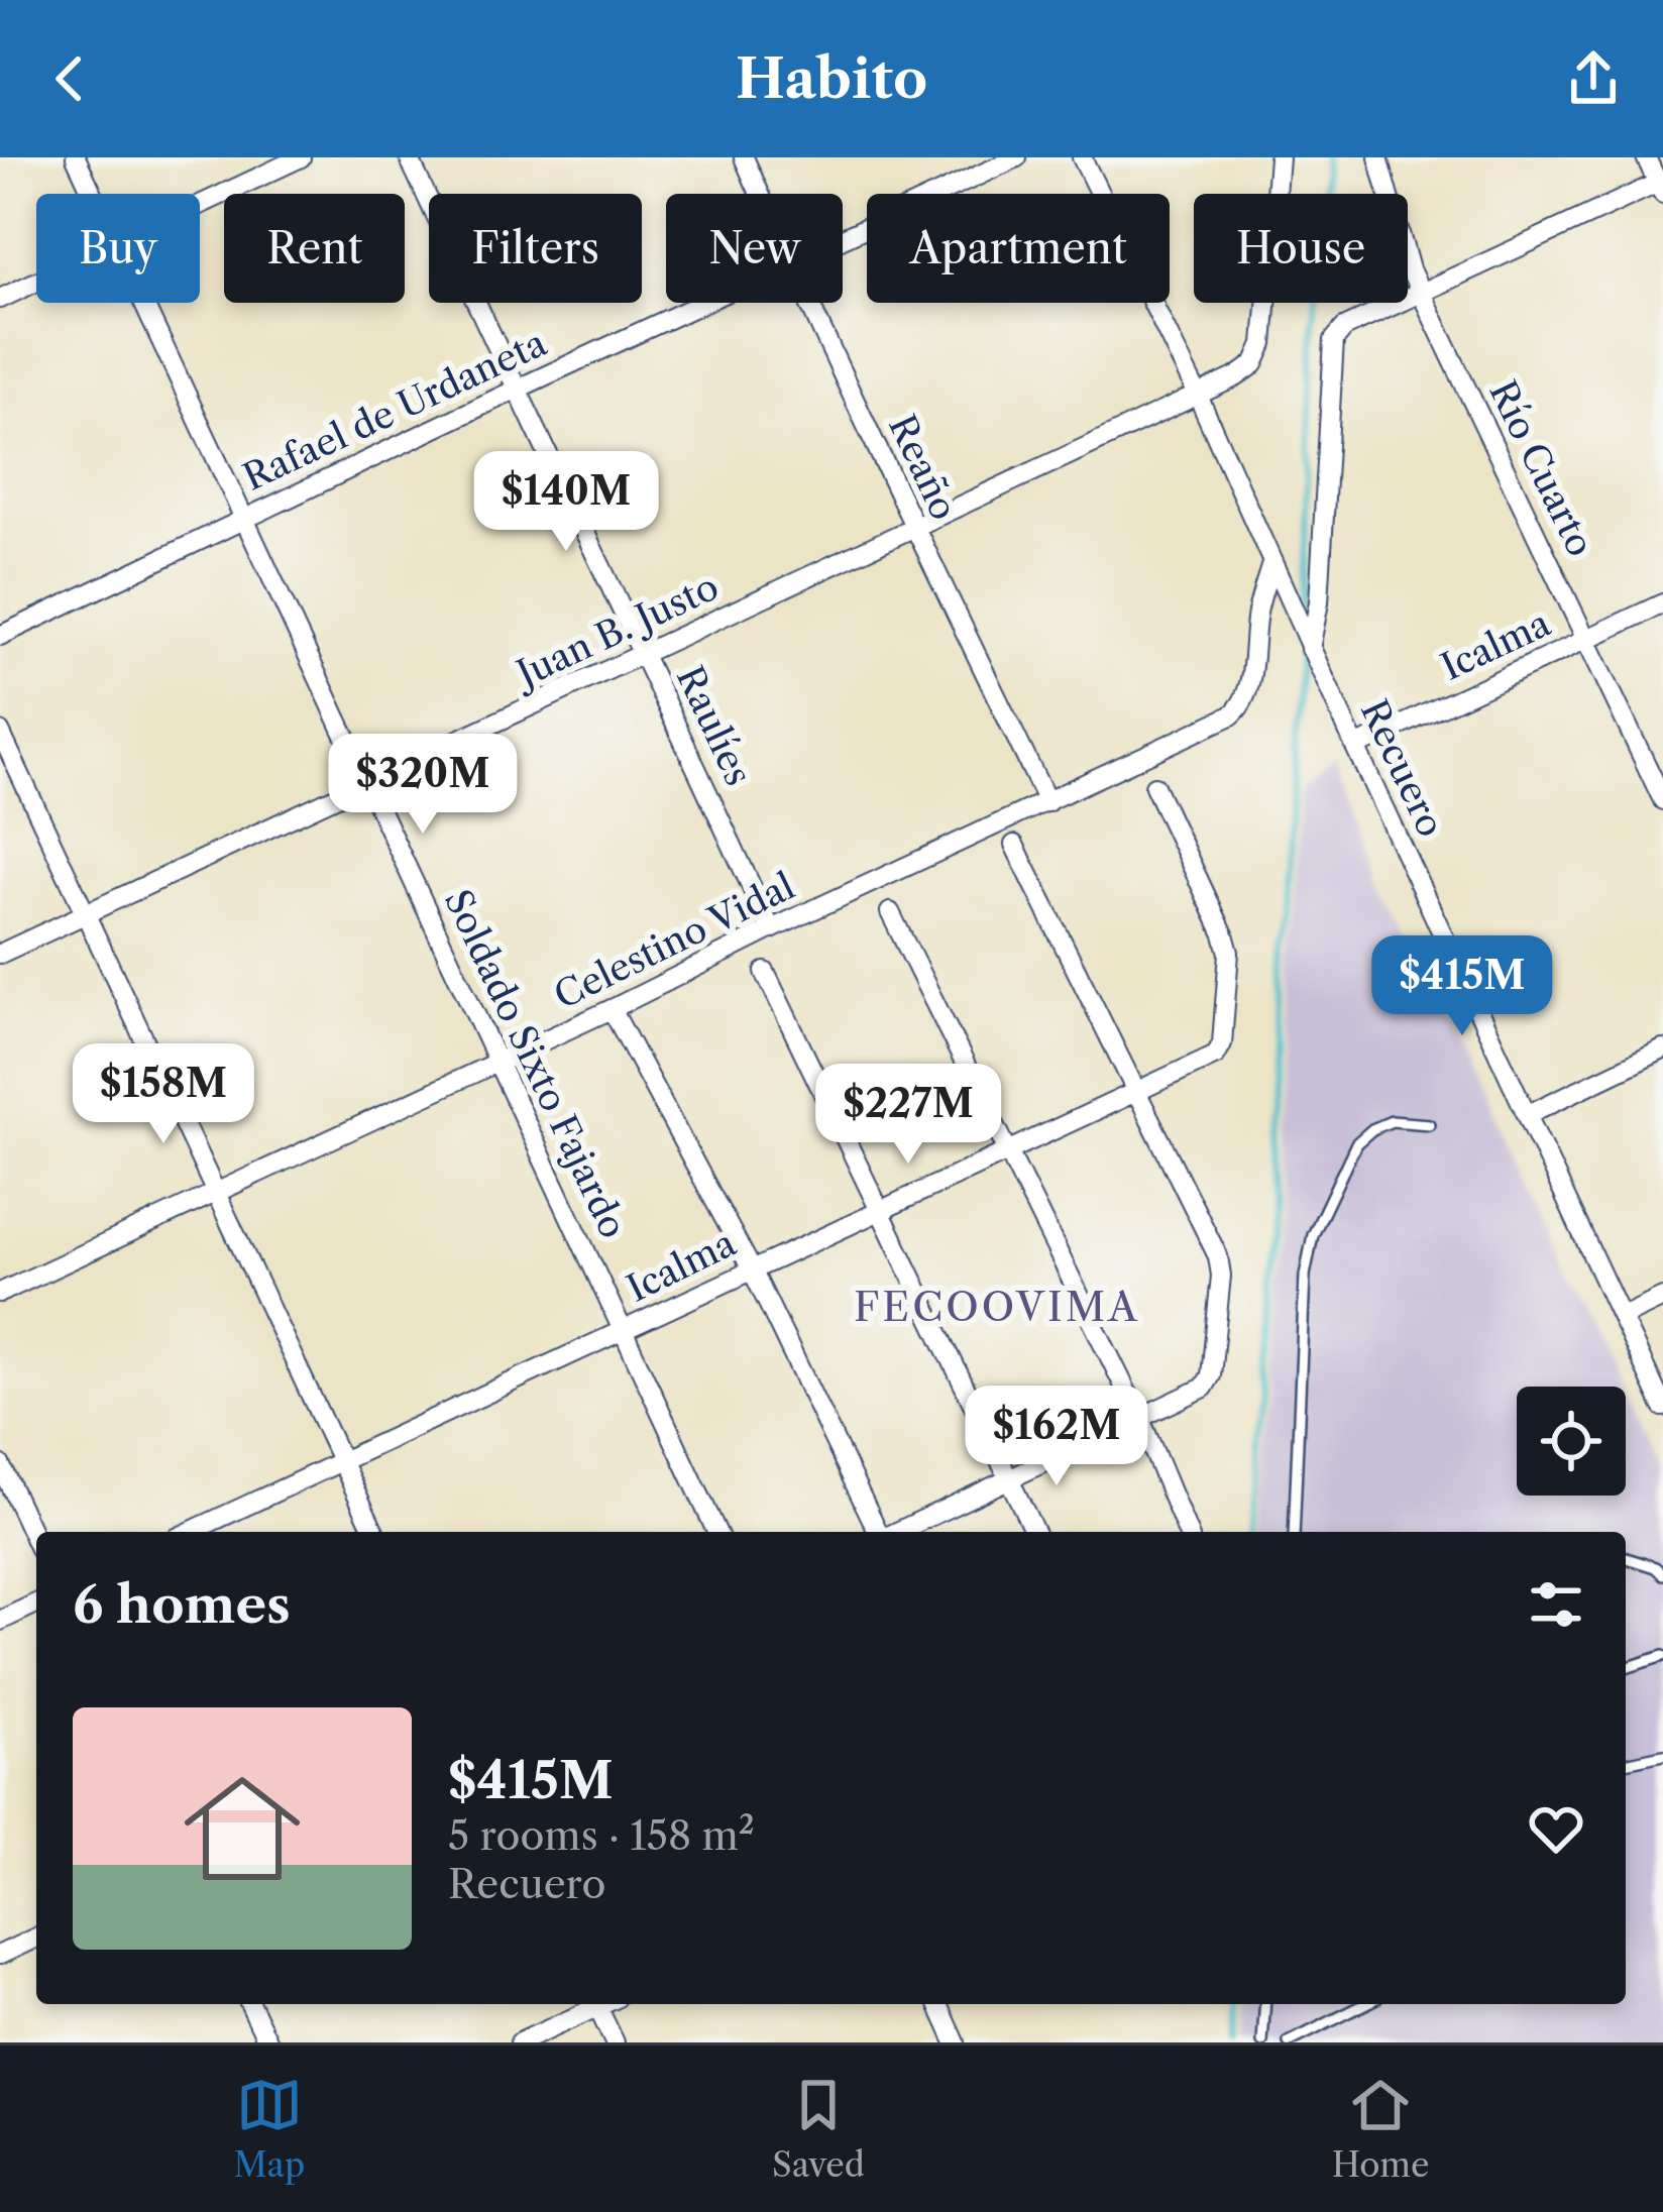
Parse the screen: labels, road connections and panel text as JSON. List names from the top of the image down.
{
  "streets": {
    "street": [
      "Rafael de Urdaneta",
      "Reaño",
      "Río Cuarto",
      "Juan B. Justo",
      "Icalma",
      "Raulíes",
      "Recuero",
      "Celestino Vidal",
      "Soldado Sixto Fajardo"
    ]
  },
  "crossings": [
    ["Rafael de Urdaneta", "Raulíes"],
    ["Rafael de Urdaneta", "Soldado Sixto Fajardo"],
    ["Reaño", "Juan B. Justo"],
    ["Reaño", "Celestino Vidal"],
    ["Río Cuarto", "Icalma"],
    ["Juan B. Justo", "Raulíes"],
    ["Juan B. Justo", "Recuero"],
    ["Juan B. Justo", "Soldado Sixto Fajardo"],
    ["Icalma", "Recuero"],
    ["Icalma", "Soldado Sixto Fajardo"],
    ["Raulíes", "Celestino Vidal"],
    ["Recuero", "Celestino Vidal"],
    ["Celestino Vidal", "Soldado Sixto Fajardo"]
  ],
  "districts": ["FECOOVIMA"],
  "page": {
    "header": "Habito",
    "chip": [
      "Buy",
      "Rent",
      "Filters",
      "New",
      "Apartment",
      "House"
    ],
    "price": [
      "$140M",
      "$320M",
      "$415M",
      "$158M",
      "$227M",
      "$162M"
    ],
    "heading": "6 homes",
    "list": [
      {
        "name": "$415M",
        "note": "5 rooms · 158 m² · Recuero"
      }
    ],
    "tabs": ["Map", "Saved", "Home"]
  }
}
